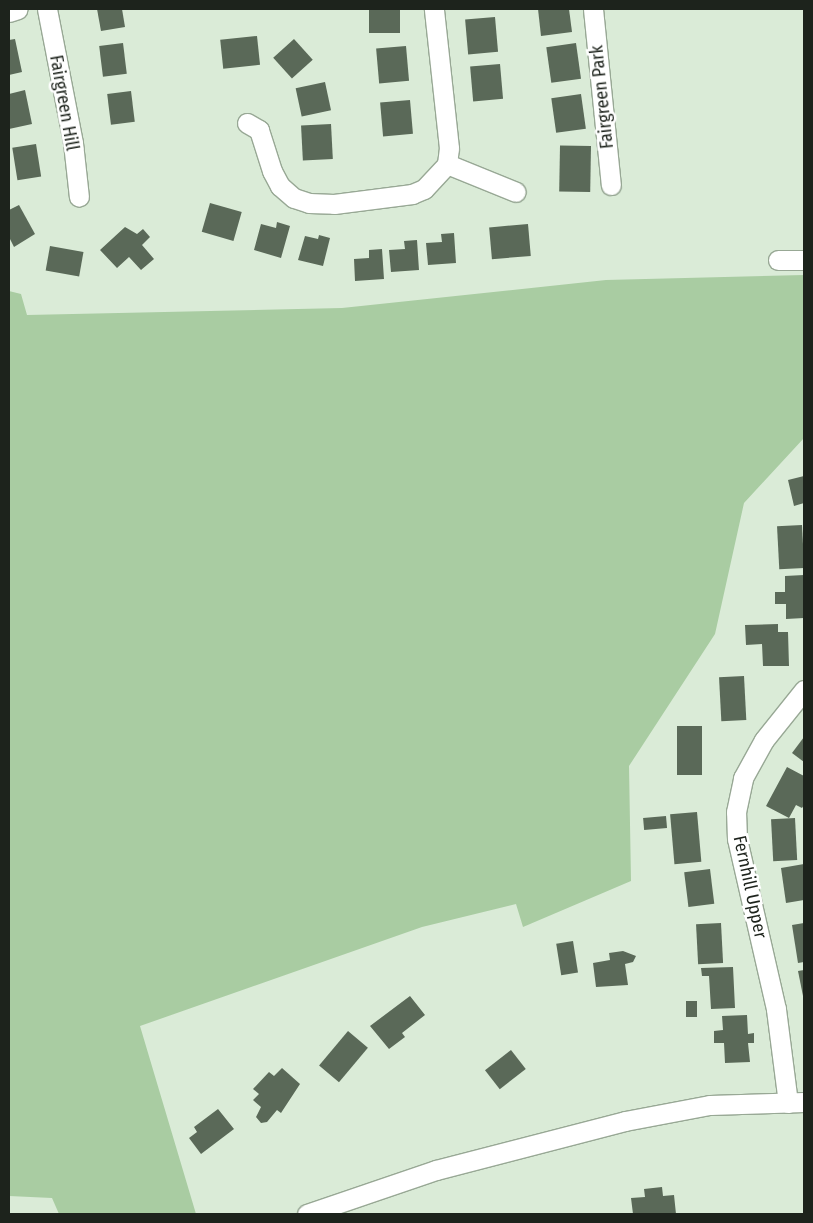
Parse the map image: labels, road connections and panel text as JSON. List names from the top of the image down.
{
  "streets": {
    "street": ["Fairgreen Park", "Fairgreen Hill", "Fernhill Upper"]
  }
}
